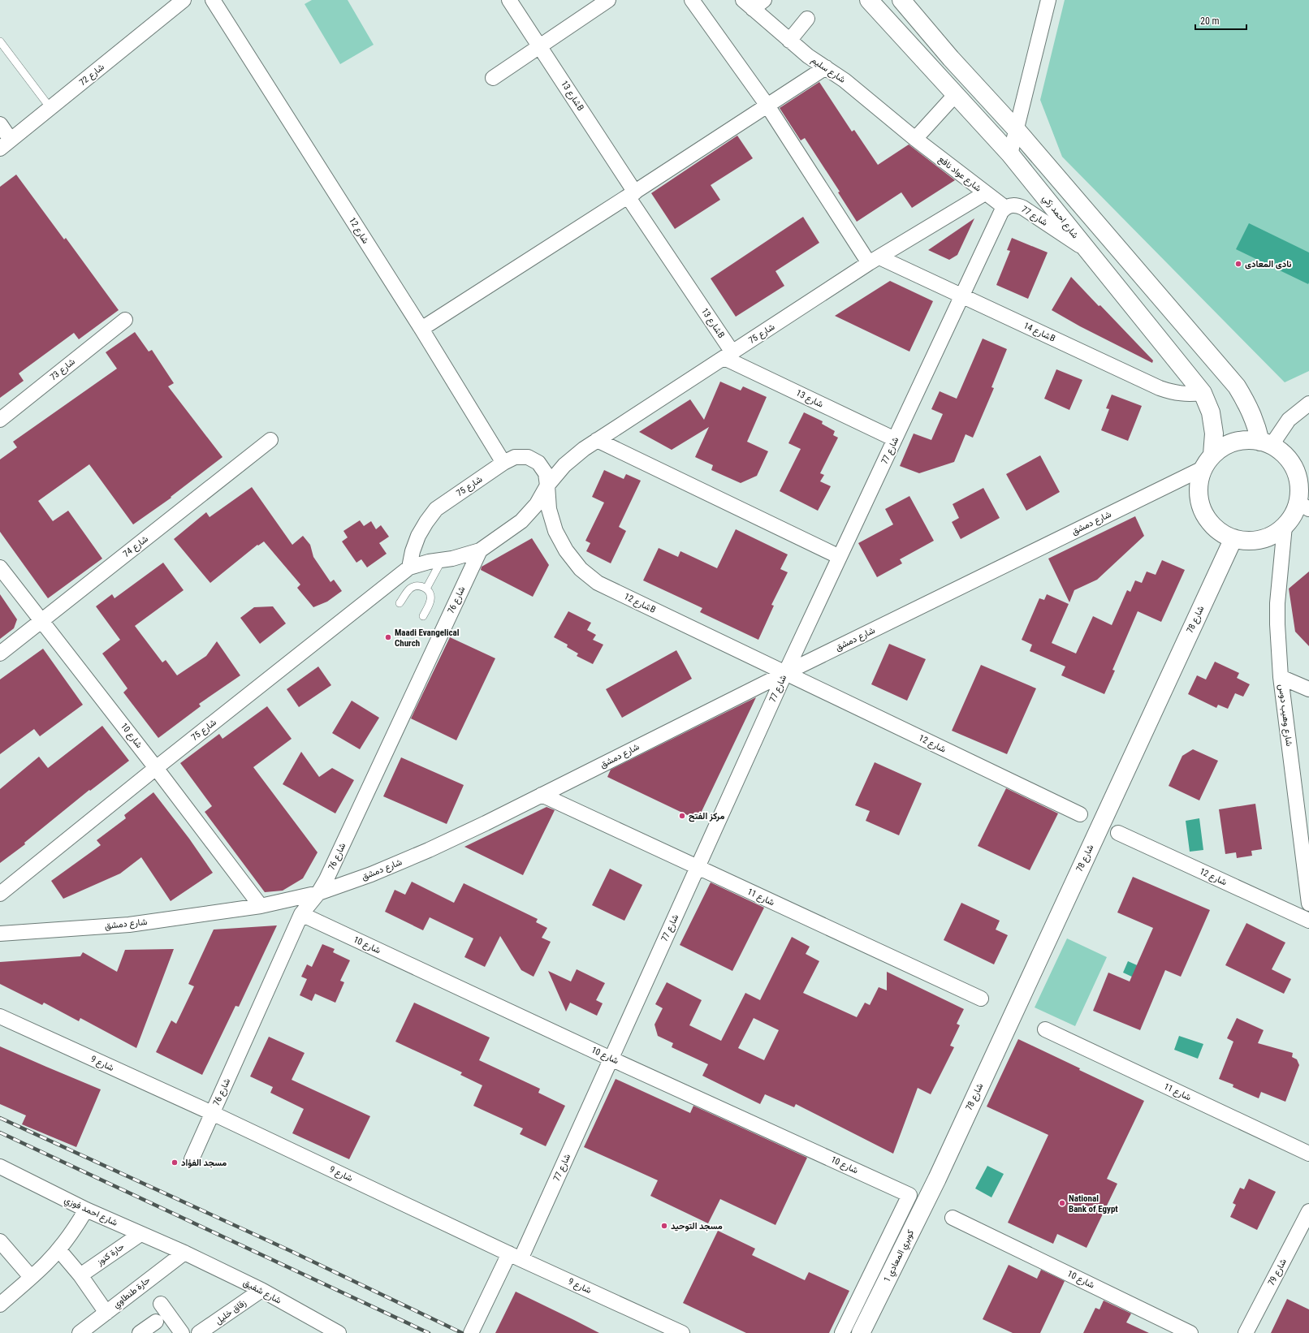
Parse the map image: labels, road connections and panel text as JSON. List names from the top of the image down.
{
  "streets": {
    "street": [
      "شارع سليم",
      "شارع 72",
      "شارع 13B",
      "شارع عواد نافع",
      "شارع 77",
      "شارع احمد زكي",
      "شارع 12",
      "شارع 14B",
      "شارع 75",
      "شارع 73",
      "شارع 13",
      "شارع دمشق",
      "شارع 74",
      "شارع 76",
      "شارع 12B",
      "شارع 78",
      "شارع وهيب دوس",
      "شارع 10",
      "شارع 11",
      "شارع 9",
      "شارع احمد فوزي",
      "حارة كنوز",
      "كوبري المعادي 1",
      "شارع 79",
      "شارع شفيق",
      "حارة طنطاوي",
      "زقاق خليل"
    ]
  },
  "crossings": [
    ["شارع سليم", "شارع عواد نافع"],
    ["شارع 13B", "شارع 75"],
    ["شارع 13B", "شارع 13"],
    ["شارع عواد نافع", "شارع 77"],
    ["شارع عواد نافع", "شارع 75"],
    ["شارع 77", "شارع احمد زكي"],
    ["شارع 77", "شارع 12"],
    ["شارع 77", "شارع 14B"],
    ["شارع 77", "شارع 13"],
    ["شارع 77", "شارع دمشق"],
    ["شارع 77", "شارع 12B"],
    ["شارع 77", "شارع 10"],
    ["شارع 77", "شارع 11"],
    ["شارع 77", "شارع 9"],
    ["شارع احمد زكي", "شارع 14B"],
    ["شارع احمد زكي", "شارع دمشق"],
    ["شارع احمد زكي", "شارع 78"],
    ["شارع احمد زكي", "شارع وهيب دوس"],
    ["شارع 12", "شارع 75"],
    ["شارع 12", "شارع دمشق"],
    ["شارع 12", "شارع 12B"],
    ["شارع 14B", "شارع 75"],
    ["شارع 75", "شارع 13"],
    ["شارع 75", "شارع 76"],
    ["شارع 75", "شارع 12B"],
    ["شارع 75", "شارع 10"],
    ["شارع دمشق", "شارع 76"],
    ["شارع دمشق", "شارع 12B"],
    ["شارع دمشق", "شارع 78"],
    ["شارع دمشق", "شارع وهيب دوس"],
    ["شارع دمشق", "شارع 10"],
    ["شارع دمشق", "شارع 11"],
    ["شارع 74", "شارع 10"],
    ["شارع 76", "شارع 10"],
    ["شارع 76", "شارع 9"],
    ["شارع 78", "شارع وهيب دوس"],
    ["شارع 78", "كوبري المعادي 1"],
    ["شارع احمد فوزي", "حارة كنوز"],
    ["شارع احمد فوزي", "شارع شفيق"],
    ["شارع احمد فوزي", "حارة طنطاوي"],
    ["شارع شفيق", "حارة طنطاوي"],
    ["شارع شفيق", "زقاق خليل"]
  ],
  "places": [
    "نادى المعادى",
    "Maadi Evangelical Church",
    "مركز الفتح",
    "مسجد الفؤاد",
    "National Bank of Egypt",
    "مسجد التوحيد"
  ],
  "scale_bar": "20 m"
}
